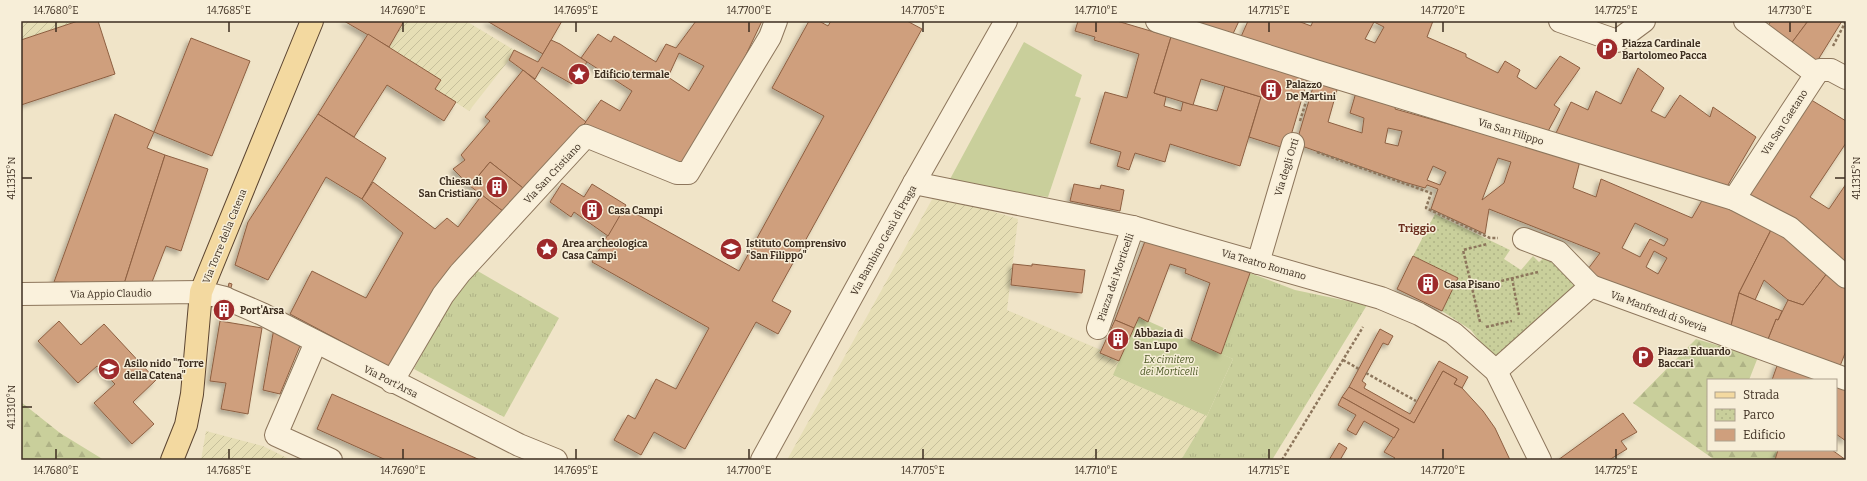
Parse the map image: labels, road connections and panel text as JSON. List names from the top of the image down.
{
  "streets": {
    "main road": ["Via Torre della Catena"],
    "street": [
      "Via San Gaetano",
      "Via San Filippo",
      "Via degli Orti",
      "Via San Cristiano",
      "Via Bambino Gesù di Praga",
      "Via Teatro Romano",
      "Piazza dei Morticelli",
      "Via Appio Claudio",
      "Via Manfredi di Svevia",
      "Via Port'Arsa"
    ]
  },
  "crossings": [
    ["Via San Gaetano", "Via San Filippo"],
    ["Via San Filippo", "Via degli Orti"],
    ["Via degli Orti", "Via Teatro Romano"],
    ["Via San Cristiano", "Via Port'Arsa"],
    ["Via Torre della Catena", "Via Appio Claudio"],
    ["Via Torre della Catena", "Via Port'Arsa"],
    ["Via Bambino Gesù di Praga", "Via Teatro Romano"],
    ["Via Teatro Romano", "Piazza dei Morticelli"],
    ["Via Appio Claudio", "Via Port'Arsa"]
  ],
  "districts": ["Triggio"],
  "parks": ["Ex cimitero dei Morticelli"],
  "places": {
    "parking": ["Piazza Cardinale Bartolomeo Pacca", "Piazza Eduardo Baccari"],
    "place": ["Edificio termale", "Area archeologica Casa Campi"],
    "building": [
      "Palazzo De Martini",
      "Chiesa di San Cristiano",
      "Casa Campi",
      "Casa Pisano",
      "Port'Arsa",
      "Abbazia di San Lupo"
    ],
    "school or university": ["Istituto Comprensivo \"San Filippo\"", "Asilo nido \"Torre della Catena\""]
  },
  "legend": ["Strada", "Parco", "Edificio"],
  "coordinates": [
    "14.7680°E",
    "14.7685°E",
    "14.7690°E",
    "14.7695°E",
    "14.7700°E",
    "14.7705°E",
    "14.7710°E",
    "14.7715°E",
    "14.7720°E",
    "14.7725°E",
    "14.7730°E",
    "41.1315°N",
    "41.1310°N"
  ]
}
